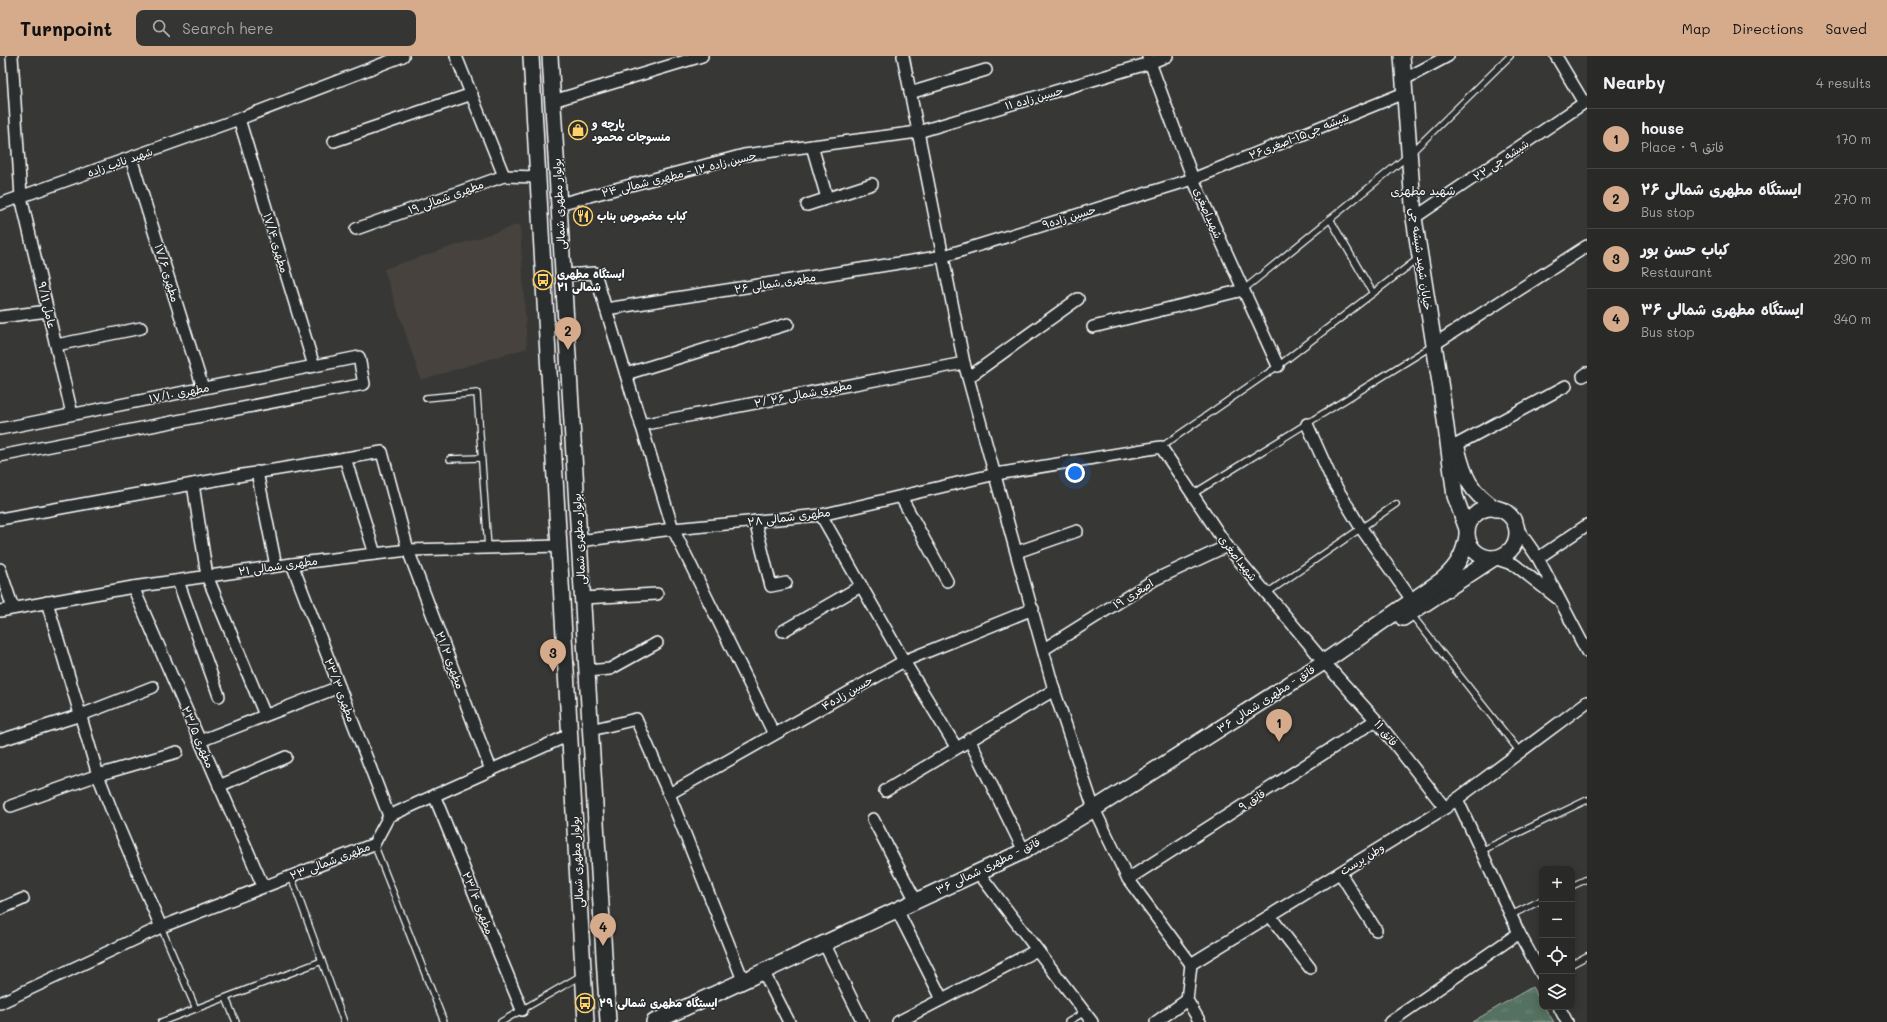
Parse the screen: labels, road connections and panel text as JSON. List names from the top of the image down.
{
  "streets": {
    "main road": ["بولوار مطهری شمالی", "خیابان شهید شیشه چی", "فاتق - مطهری شمالی ۳۶"],
    "street": [
      "حسین زاده ۱۱",
      "شیشه چی۱۵-اصغری۲۶",
      "شیشه چی ۲۲",
      "شهید نائب زاده",
      "حسین زاده ۱۲ - مطهری شمالی ۲۴",
      "مطهری شمالی ۱۹",
      "شهیداصغری",
      "حسین زاده۹",
      "مطهری ۱۷/۴",
      "مطهری ۱۷/۶",
      "مطهری شمالی ۲۶",
      "عامل ۹/۱۱",
      "مطهری ۱۷/۱۰",
      "مطهری شمالی ۲۶ /۲",
      "مطهری شمالی ۲۸",
      "مطهری شمالی ۲۱",
      "اصغری ۱۹",
      "مطهری ۲۱/۲",
      "مطهری ۲۳/۳",
      "حسین زاده۴",
      "فاتق ۱۱",
      "مطهری ۲۳/۵",
      "فاتق ۹",
      "وطن پرست",
      "مطهری شمالی ۲۳",
      "مطهری ۲۳/۴"
    ]
  },
  "crossings": [
    ["حسین زاده ۱۱", "حسین زاده ۱۲ - مطهری شمالی ۲۴"],
    ["حسین زاده ۱۱", "شهیداصغری"],
    ["شیشه چی۱۵-اصغری۲۶", "شهیداصغری"],
    ["شیشه چی۱۵-اصغری۲۶", "حسین زاده۹"],
    ["شیشه چی۱۵-اصغری۲۶", "خیابان شهید شیشه چی"],
    ["شیشه چی ۲۲", "خیابان شهید شیشه چی"],
    ["شهید نائب زاده", "مطهری ۱۷/۴"],
    ["شهید نائب زاده", "مطهری ۱۷/۶"],
    ["شهید نائب زاده", "عامل ۹/۱۱"],
    ["حسین زاده ۱۲ - مطهری شمالی ۲۴", "بولوار مطهری شمالی"],
    ["مطهری شمالی ۱۹", "بولوار مطهری شمالی"],
    ["بولوار مطهری شمالی", "مطهری شمالی ۲۸"],
    ["بولوار مطهری شمالی", "مطهری شمالی ۲۱"],
    ["شهیداصغری", "حسین زاده۹"],
    ["شهیداصغری", "مطهری شمالی ۲۸"],
    ["شهیداصغری", "اصغری ۱۹"],
    ["شهیداصغری", "فاتق - مطهری شمالی ۳۶"],
    ["شهیداصغری", "فاتق ۱۱"],
    ["حسین زاده۹", "مطهری شمالی ۲۶"],
    ["مطهری ۱۷/۴", "مطهری ۱۷/۱۰"],
    ["مطهری ۱۷/۶", "مطهری ۱۷/۱۰"],
    ["عامل ۹/۱۱", "مطهری ۱۷/۱۰"],
    ["مطهری شمالی ۲۱", "مطهری ۲۱/۲"],
    ["مطهری شمالی ۲۱", "مطهری ۲۳/۳"],
    ["مطهری شمالی ۲۱", "مطهری ۲۳/۵"],
    ["مطهری ۲۳/۳", "مطهری شمالی ۲۳"],
    ["فاتق - مطهری شمالی ۳۶", "فاتق ۱۱"],
    ["فاتق ۱۱", "فاتق ۹"],
    ["فاتق ۱۱", "وطن پرست"],
    ["مطهری ۲۳/۵", "مطهری شمالی ۲۳"]
  ],
  "districts": ["شهید مطهری"],
  "places": {
    "shop": ["پارچه و منسوجات محمود"],
    "restaurant": ["كباب مخصوص بناب"],
    "bus stop": ["ایستگاه مطهری شمالی ۲۱", "ایستگاه مطهری شمالی ۲۹"]
  },
  "page": {
    "header": "Turnpoint",
    "search": "Search here",
    "nav": ["Map", "Directions", "Saved"],
    "heading": ["Nearby", "4 results"],
    "list": [
      {
        "mark": "1",
        "name": "house",
        "note": "Place · فاتق ۹",
        "value": "170 m"
      },
      {
        "mark": "2",
        "name": "ایستگاه مطهری شمالی ۲۶",
        "note": "Bus stop",
        "value": "270 m"
      },
      {
        "mark": "3",
        "name": "كباب حسن بور",
        "note": "Restaurant",
        "value": "290 m"
      },
      {
        "mark": "4",
        "name": "ایستگاه مطهری شمالی ۳۶",
        "note": "Bus stop",
        "value": "340 m"
      }
    ],
    "pins": [
      "2",
      "3",
      "1",
      "4"
    ],
    "map_buttons": ["+", "−"]
  }
}
